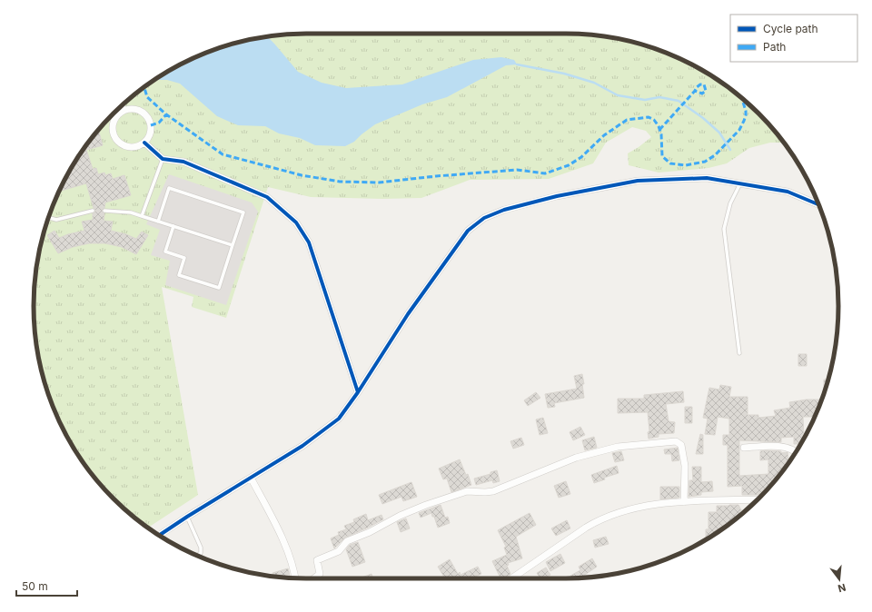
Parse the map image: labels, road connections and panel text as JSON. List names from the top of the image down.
{
  "legend": ["Cycle path", "Path"],
  "scale_bar": "50 m",
  "north": "bottom"
}
